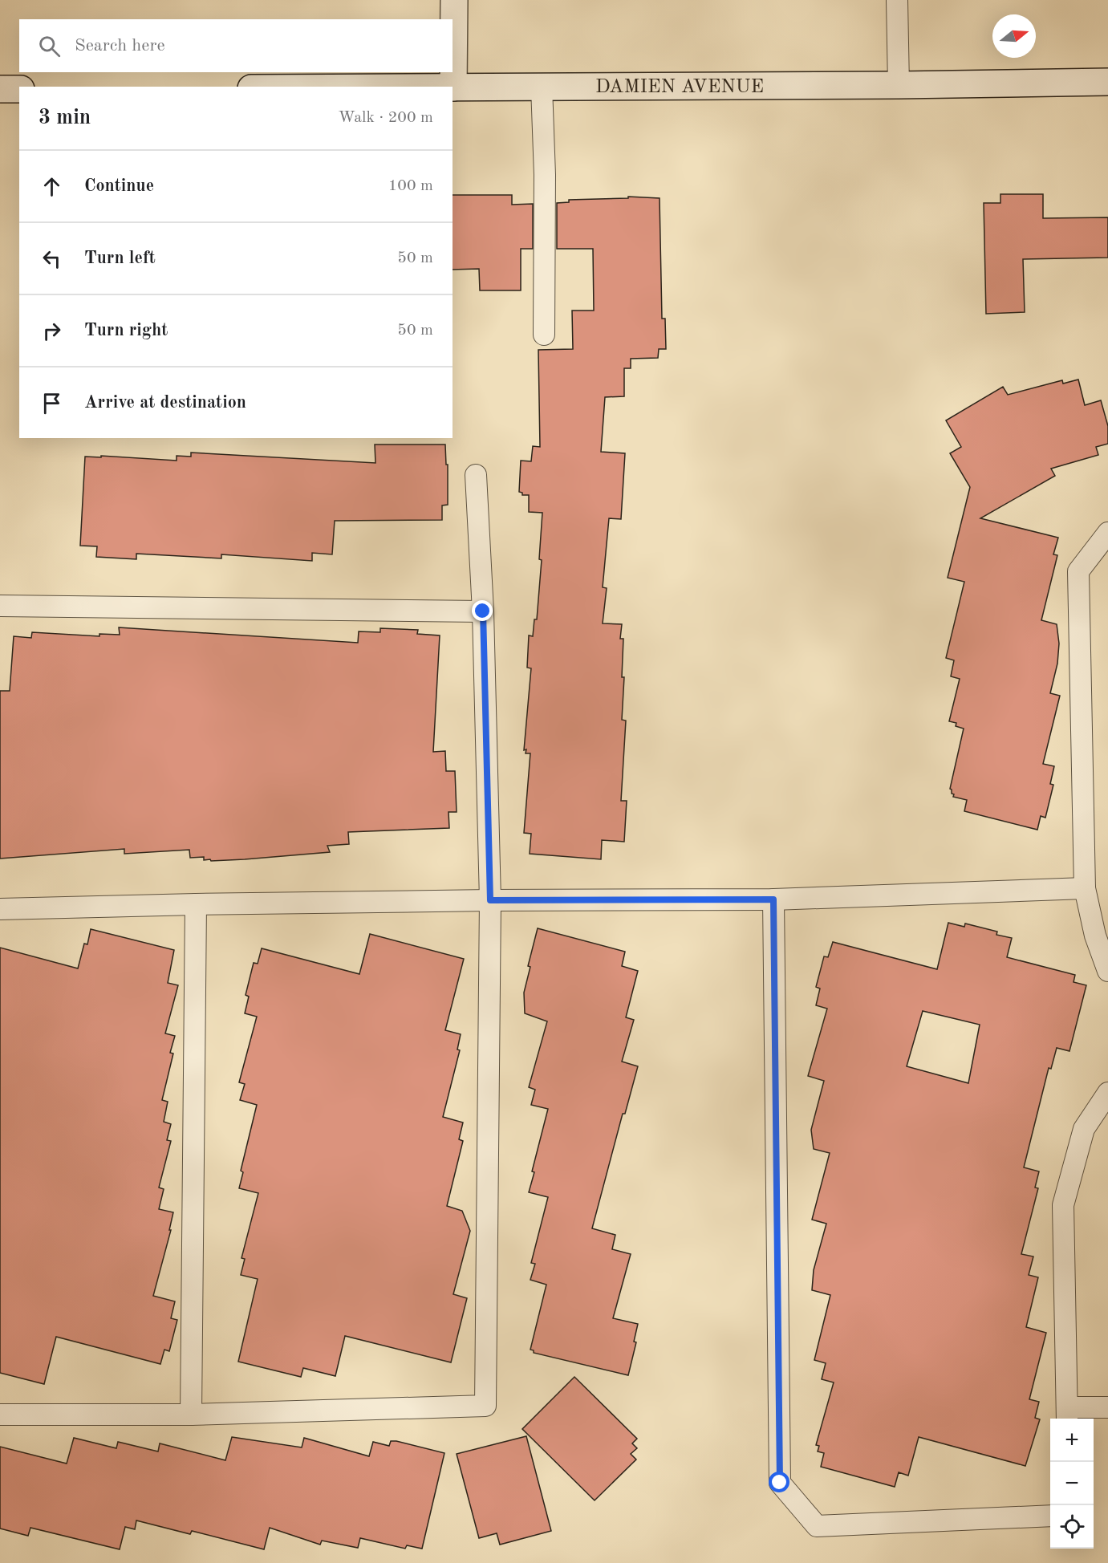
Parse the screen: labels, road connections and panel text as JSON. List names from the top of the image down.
{
  "streets": {
    "main road": ["DAMIEN AVENUE"]
  },
  "north": "right",
  "page": {
    "search": "Search here",
    "heading": ["3 min", "Walk · 200 m"],
    "list": [
      ["Continue", "100 m"],
      ["Turn left", "50 m"],
      ["Turn right", "50 m"],
      "Arrive at destination"
    ],
    "map_buttons": ["+", "−"]
  }
}
